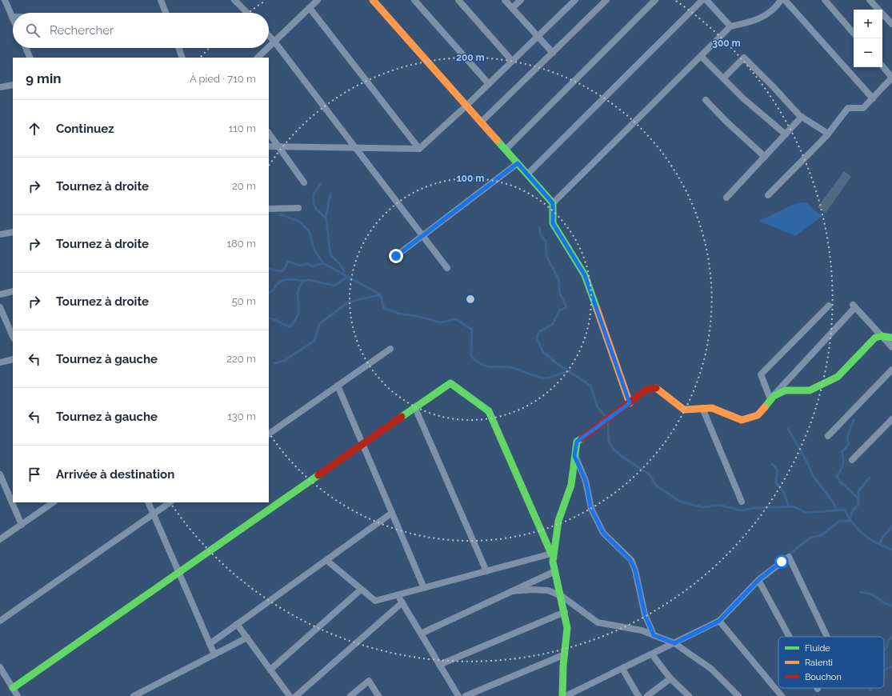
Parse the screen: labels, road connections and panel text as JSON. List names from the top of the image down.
{
  "legend": ["Fluide", "Ralenti", "Bouchon"],
  "page": {
    "map_buttons": ["+", "−"],
    "search": "Rechercher",
    "heading": ["9 min", "À pied · 710 m"],
    "list": [
      ["Continuez", "110 m"],
      ["Tournez à droite", "20 m"],
      ["Tournez à droite", "180 m"],
      ["Tournez à droite", "50 m"],
      ["Tournez à gauche", "220 m"],
      ["Tournez à gauche", "130 m"],
      "Arrivée à destination"
    ]
  },
  "rings": ["300 m", "200 m", "100 m"]
}
